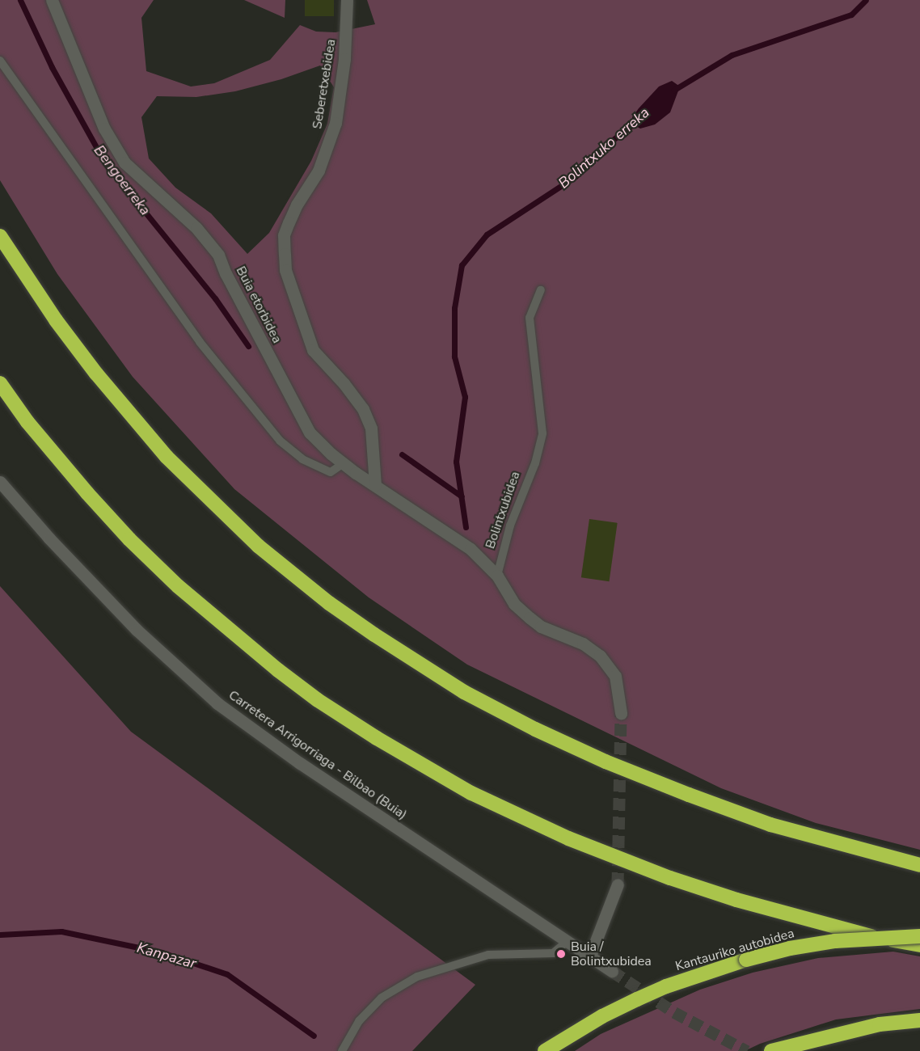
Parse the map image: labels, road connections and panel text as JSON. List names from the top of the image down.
{
  "streets": {
    "highway": ["Kantauriko autobidea"],
    "street": ["Seberetxebidea", "Buia etorbidea", "Carretera Arrigorriaga - Bilbao (Buia)"],
    "lane": ["Bolintxubidea"]
  },
  "crossings": [
    ["Seberetxebidea", "Buia etorbidea"],
    ["Buia etorbidea", "Bolintxubidea"]
  ],
  "water": ["Bolintxuko erreka", "Bengoerreka", "Kanpazar"],
  "places": ["Buia / Bolintxubidea"]
}
